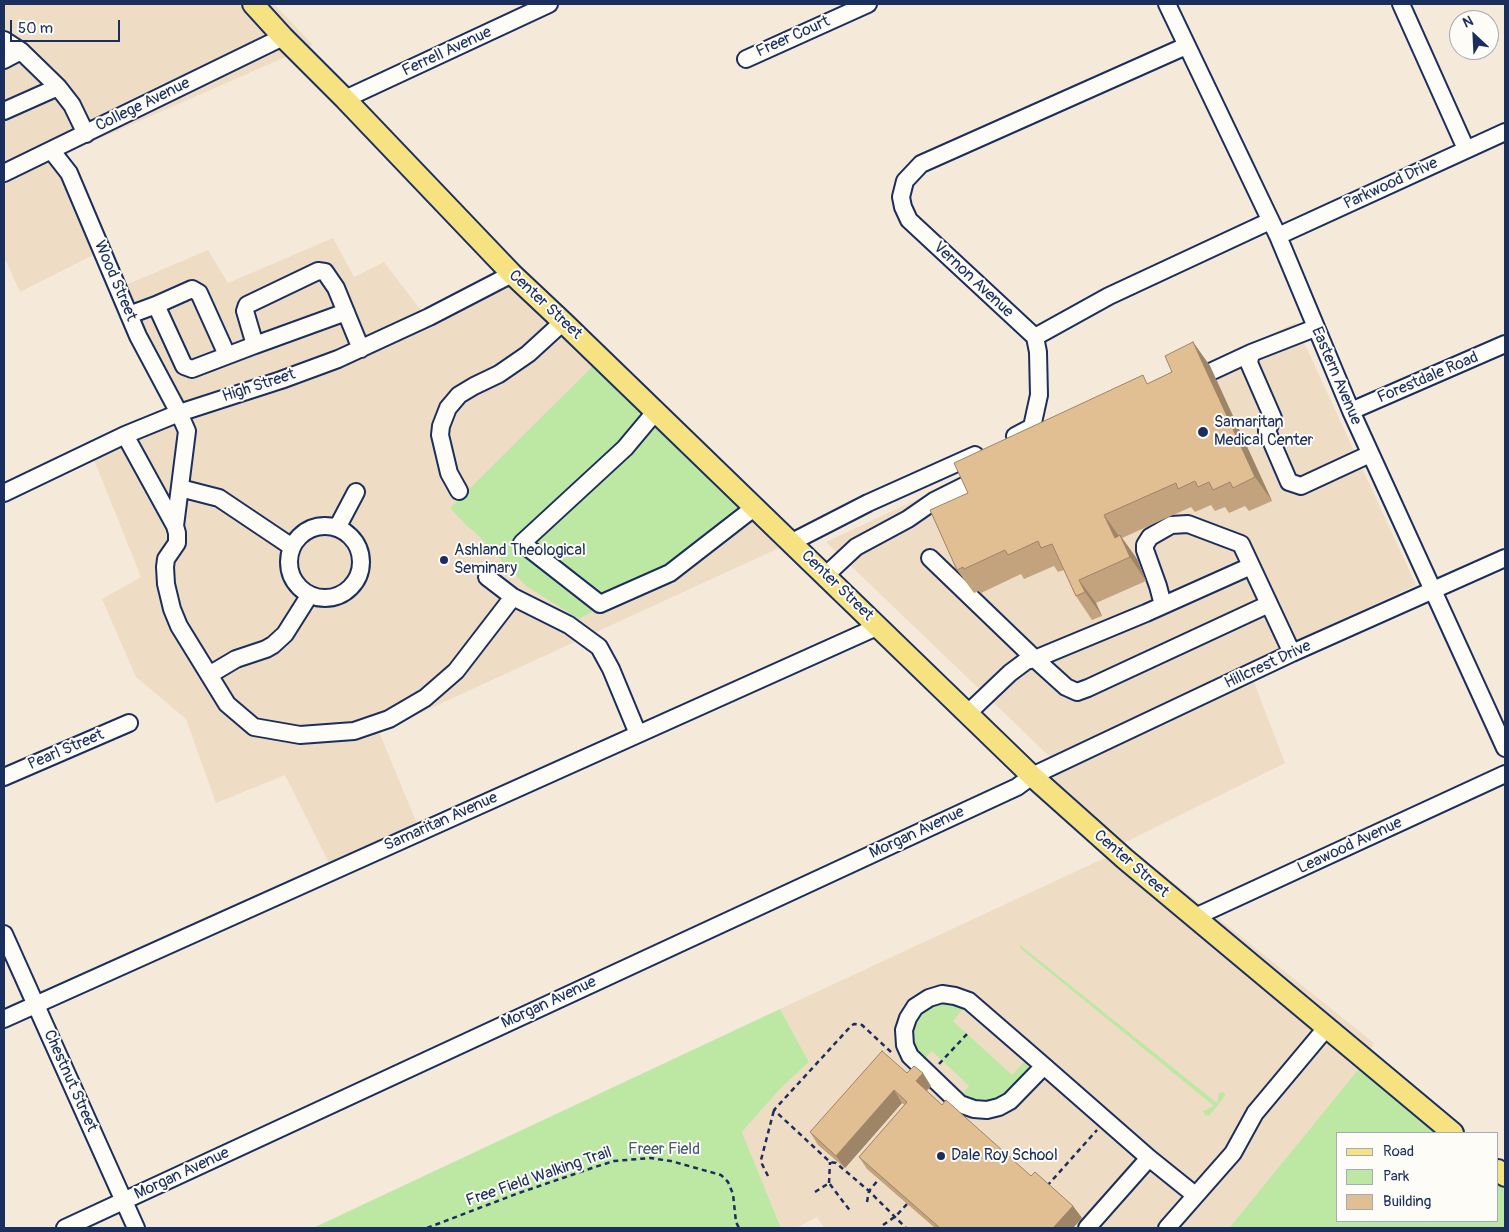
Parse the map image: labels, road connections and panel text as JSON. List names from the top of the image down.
{
  "streets": {
    "main road": ["Center Street"],
    "street": [
      "Freer Court",
      "Ferrell Avenue",
      "College Avenue",
      "Parkwood Drive",
      "Vernon Avenue",
      "Wood Street",
      "Eastern Avenue",
      "Forestdale Road",
      "High Street",
      "Hillcrest Drive",
      "Pearl Street",
      "Samaritan Avenue",
      "Morgan Avenue",
      "Leawood Avenue",
      "Chestnut Street"
    ],
    "path": ["Free Field Walking Trail"]
  },
  "crossings": [
    ["Ferrell Avenue", "Center Street"],
    ["College Avenue", "Wood Street"],
    ["College Avenue", "Center Street"],
    ["Parkwood Drive", "Vernon Avenue"],
    ["Parkwood Drive", "Eastern Avenue"],
    ["Vernon Avenue", "Eastern Avenue"],
    ["Wood Street", "High Street"],
    ["Center Street", "High Street"],
    ["Center Street", "Hillcrest Drive"],
    ["Center Street", "Samaritan Avenue"],
    ["Center Street", "Morgan Avenue"],
    ["Center Street", "Leawood Avenue"],
    ["Eastern Avenue", "Forestdale Road"],
    ["Eastern Avenue", "Hillcrest Drive"],
    ["Hillcrest Drive", "Morgan Avenue"],
    ["Samaritan Avenue", "Chestnut Street"],
    ["Morgan Avenue", "Chestnut Street"]
  ],
  "parks": ["Freer Field"],
  "places": ["Samaritan Medical Center", "Ashland Theological Seminary", "Dale Roy School"],
  "legend": ["Road", "Park", "Building"],
  "scale_bar": "50 m",
  "north": "top left"
}
